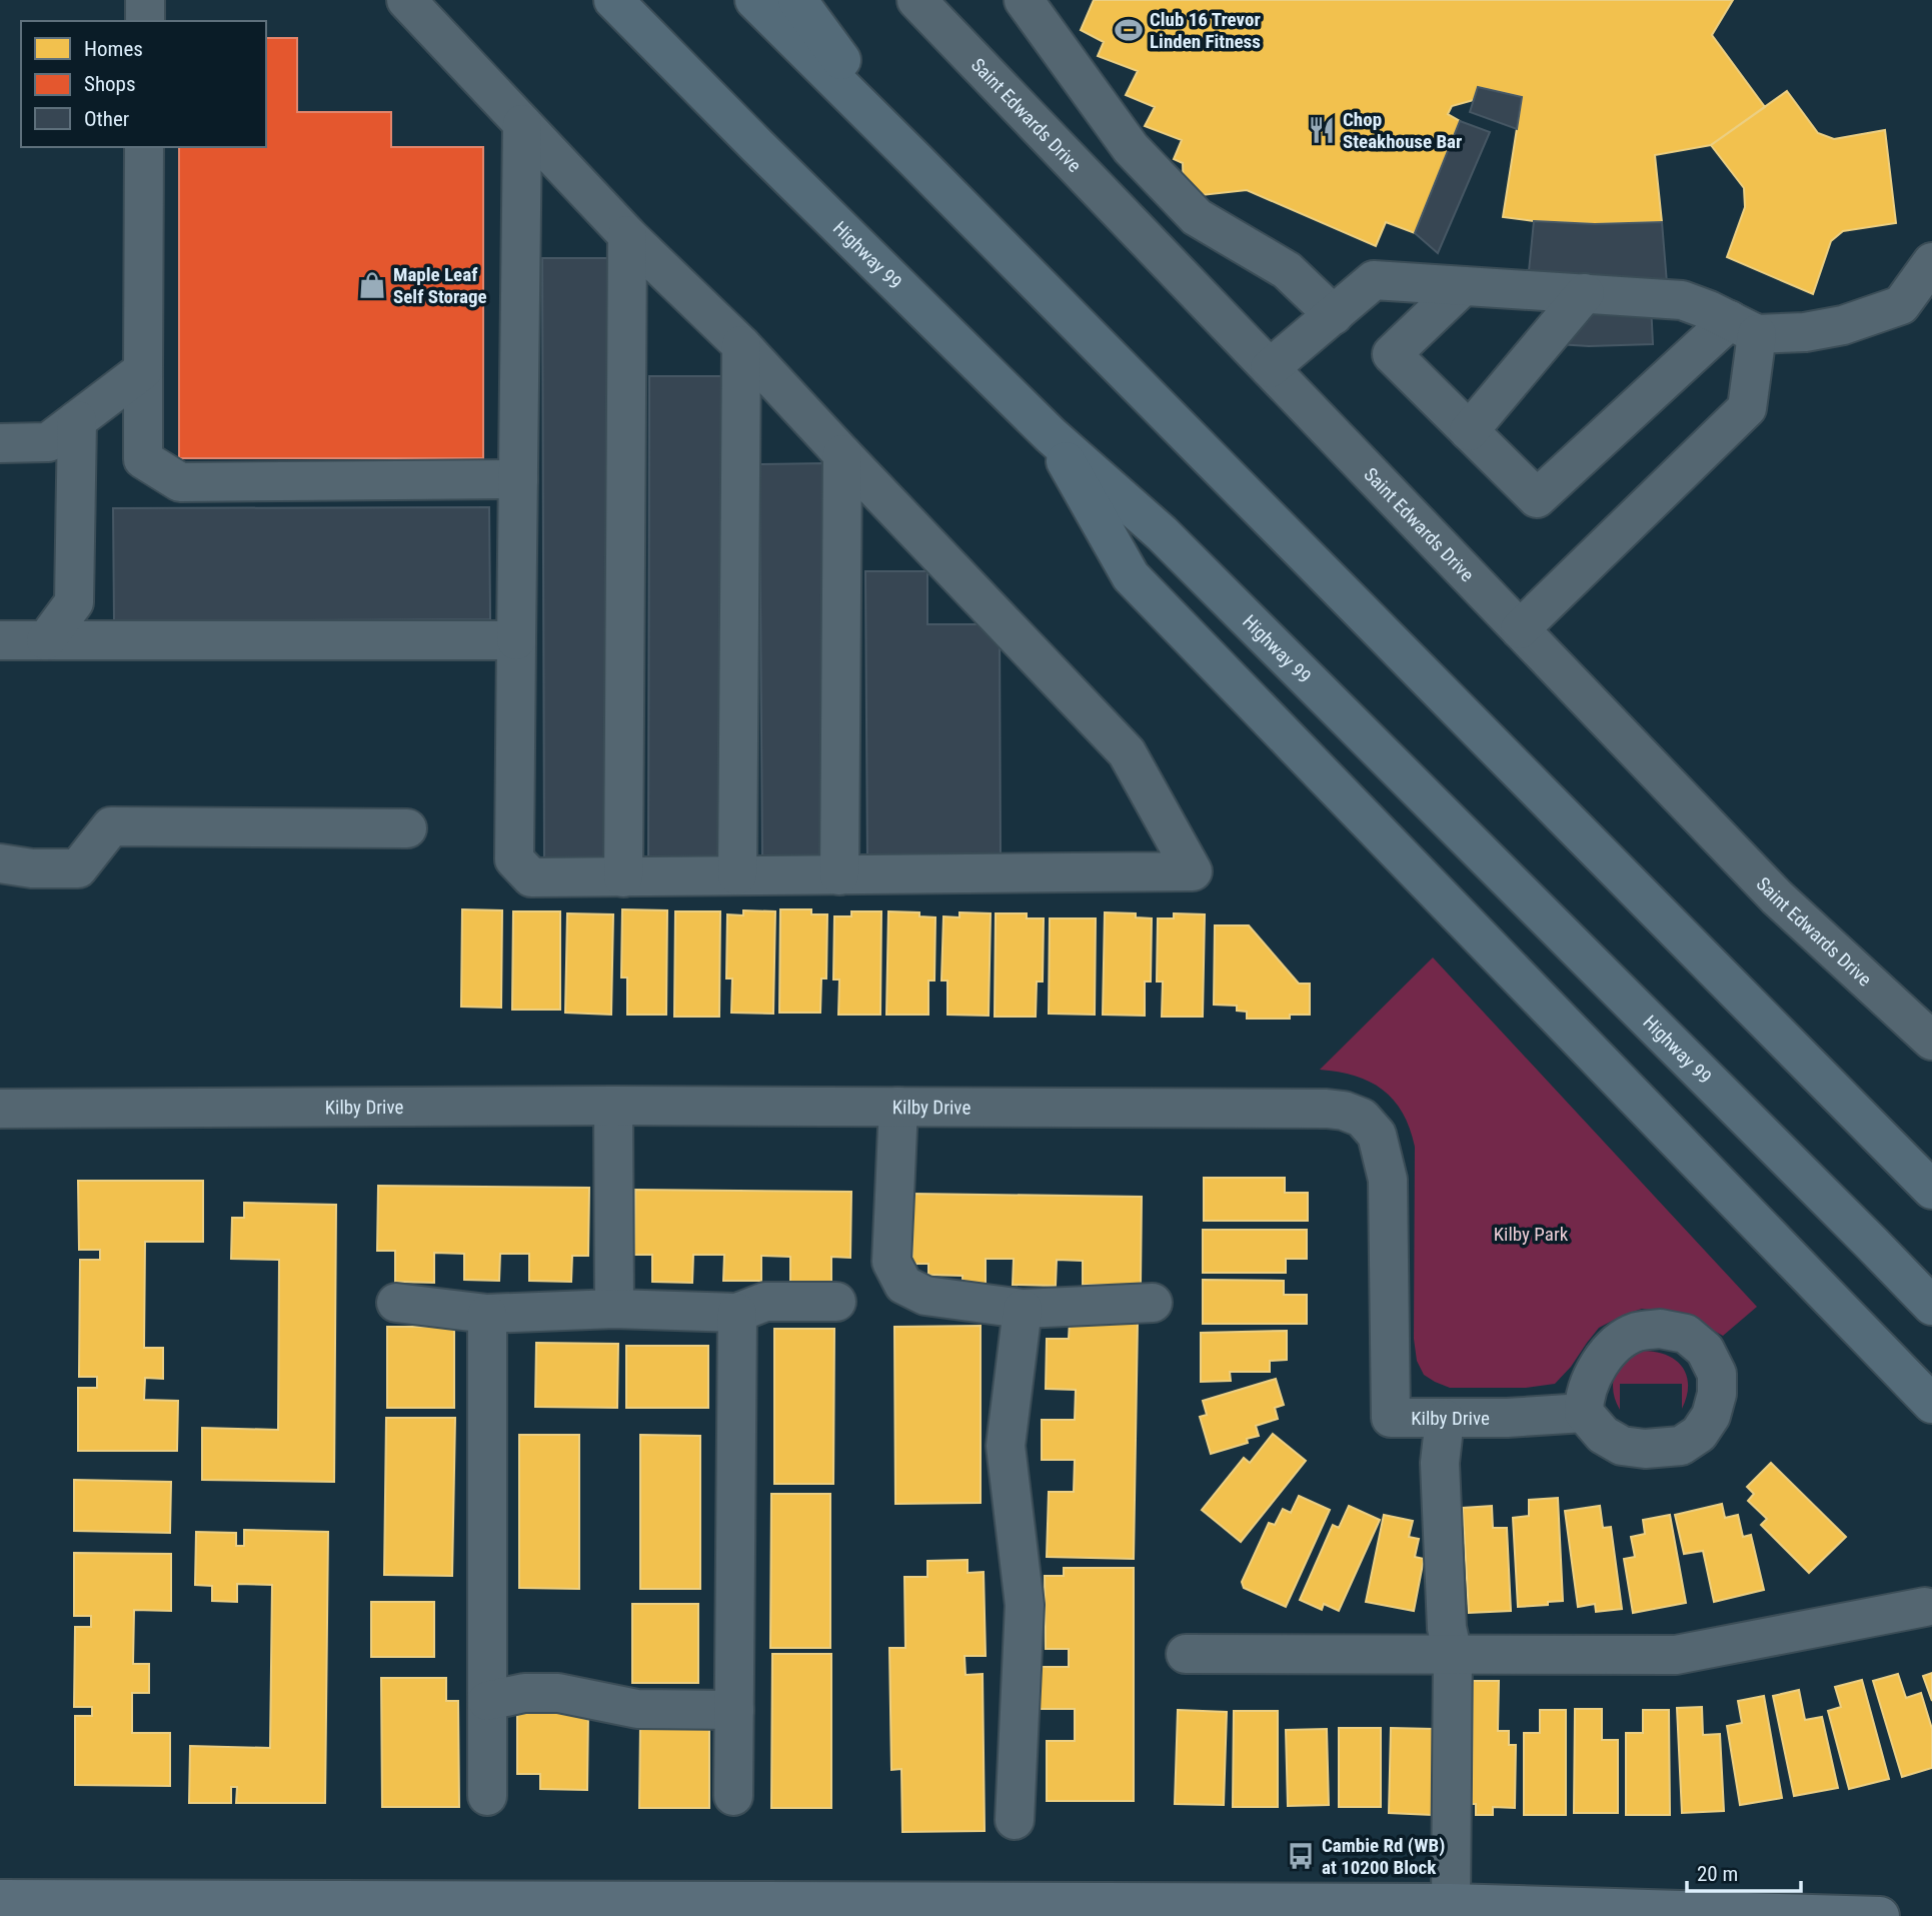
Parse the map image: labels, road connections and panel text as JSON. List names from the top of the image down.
{
  "streets": {
    "highway": ["Highway 99"],
    "street": ["Saint Edwards Drive", "Kilby Drive"]
  },
  "parks": ["Kilby Park"],
  "places": {
    "sports": ["Club 16 Trevor Linden Fitness"],
    "restaurant": ["Chop Steakhouse Bar"],
    "shop": ["Maple Leaf Self Storage"],
    "bus stop": ["Cambie Rd (WB) at 10200 Block"]
  },
  "legend": ["Homes", "Shops", "Other"],
  "scale_bar": "20 m"
}
